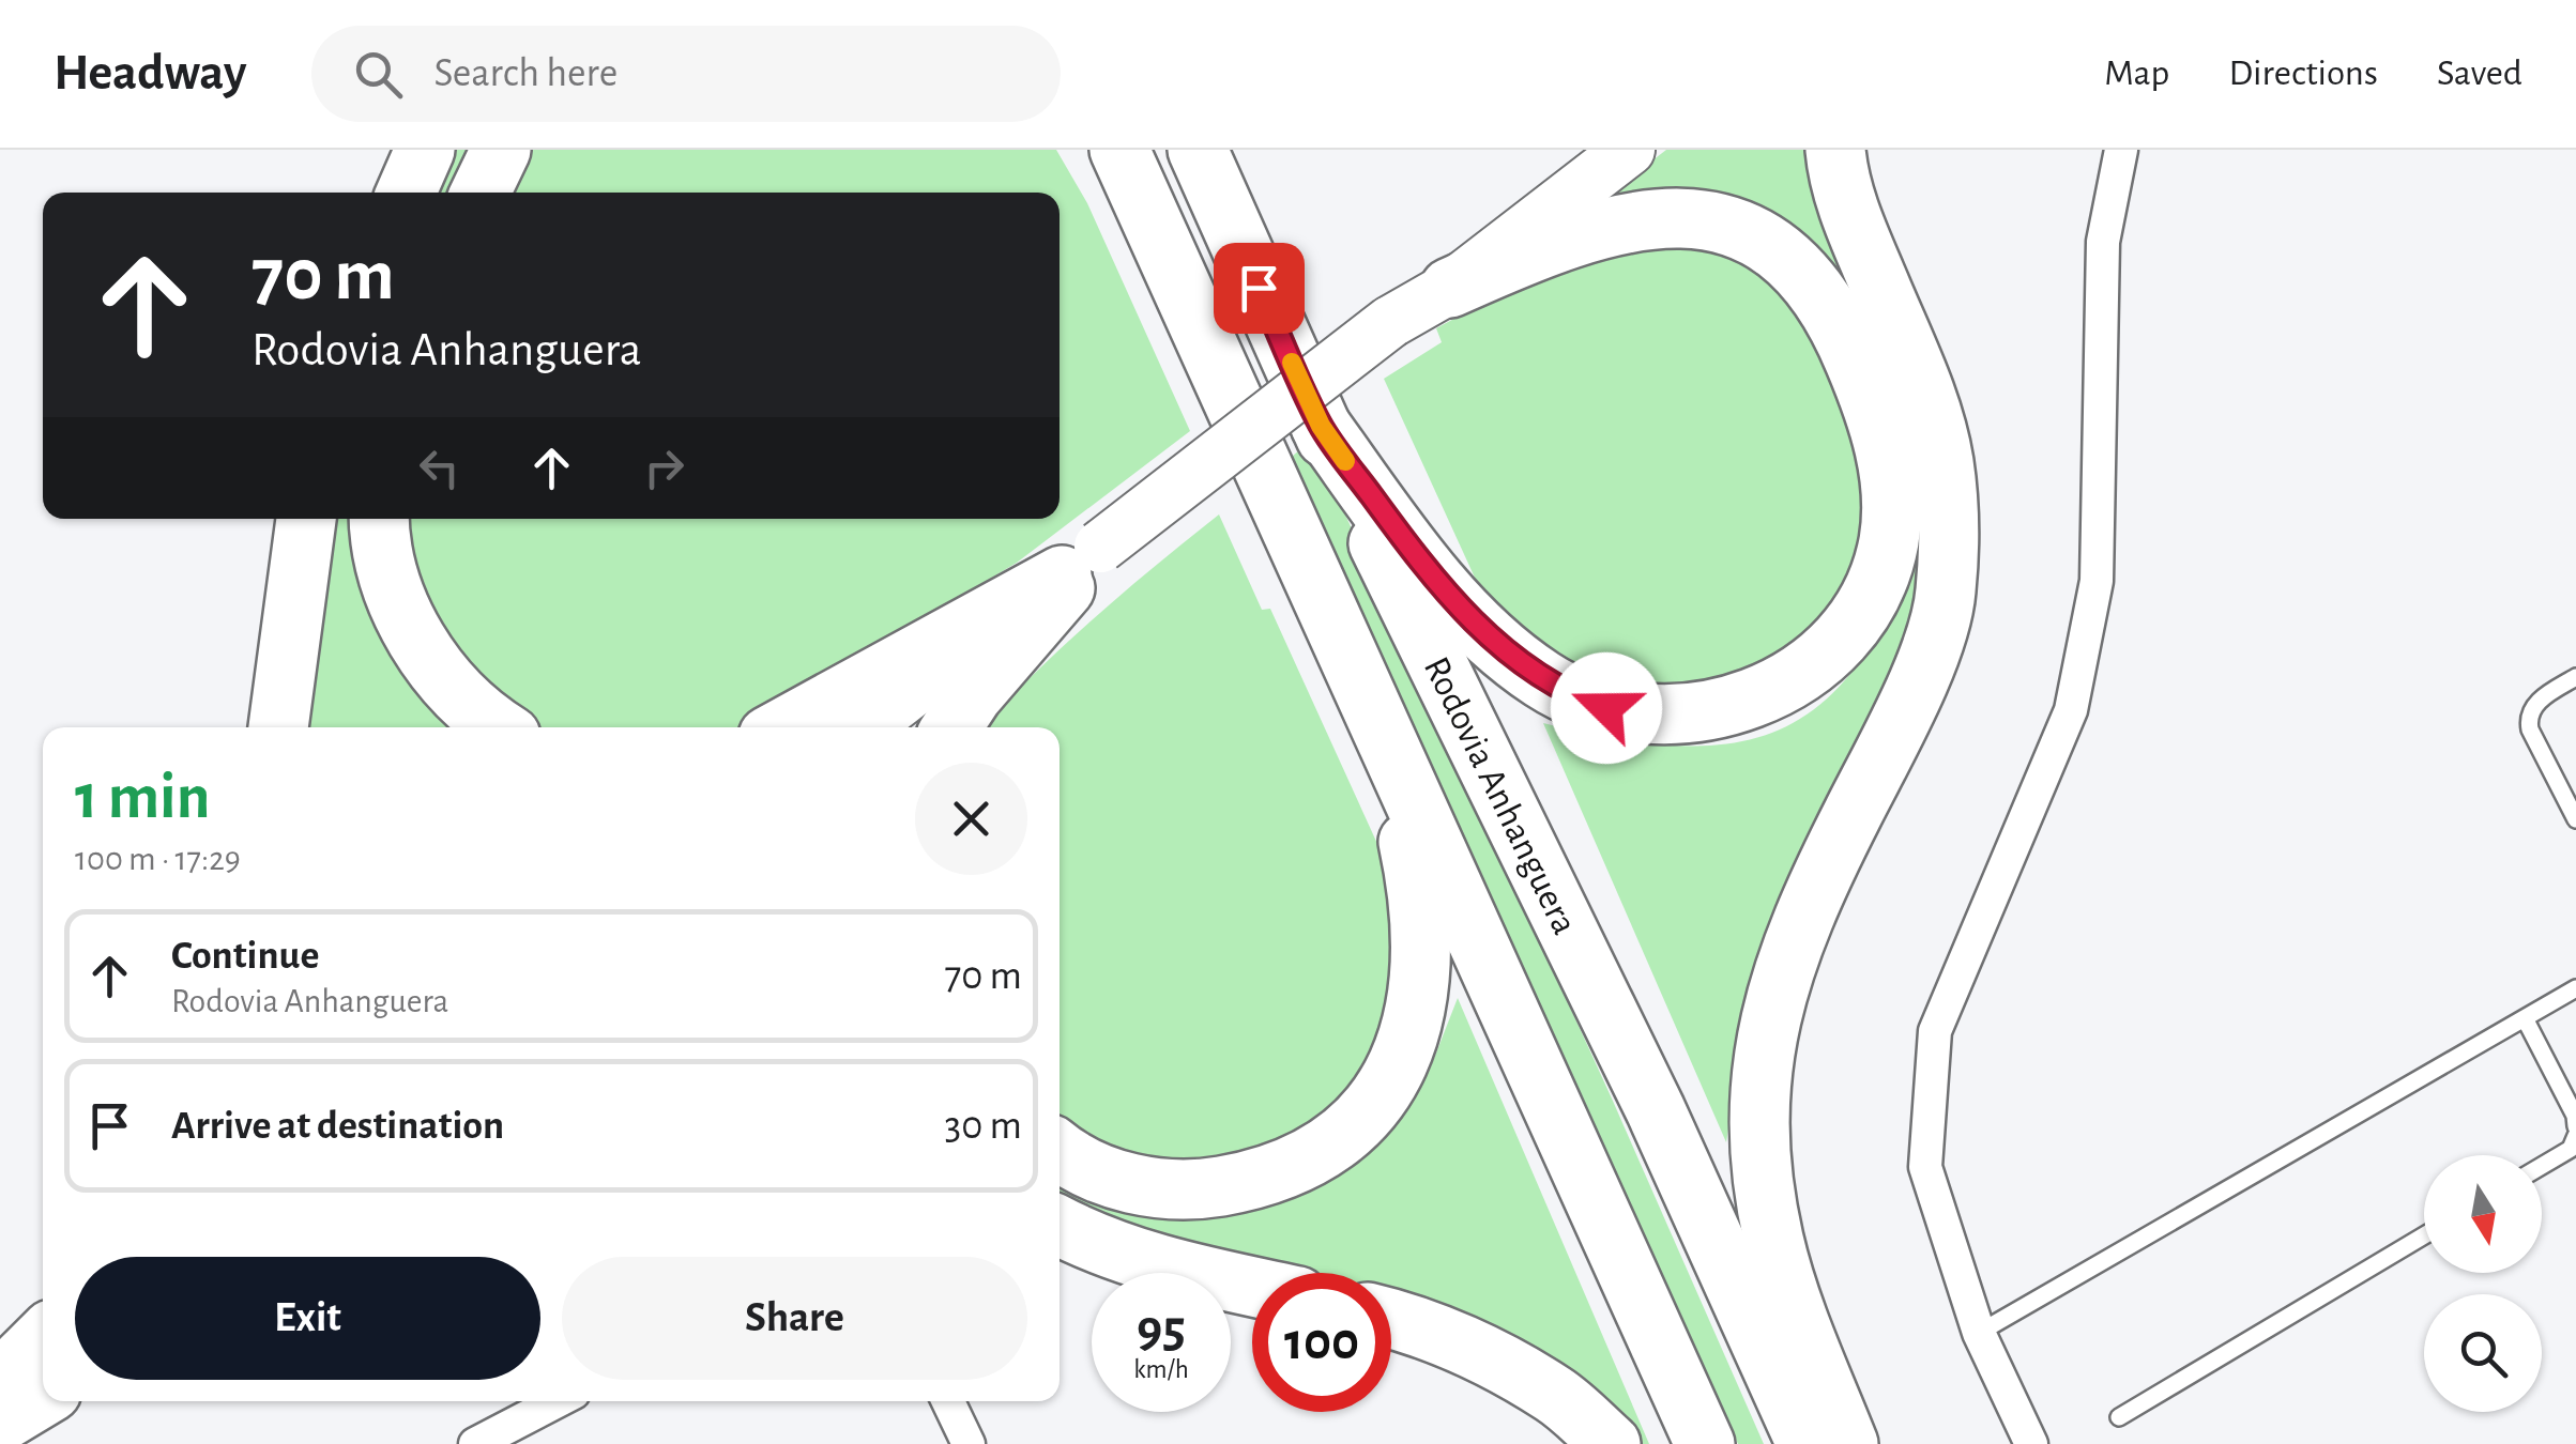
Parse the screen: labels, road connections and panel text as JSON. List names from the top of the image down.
{
  "streets": {
    "highway": ["Rodovia Anhanguera"]
  },
  "north": "bottom",
  "page": {
    "header": "Headway",
    "search": "Search here",
    "nav": ["Map", "Directions", "Saved"],
    "turn": ["70 m", "Rodovia Anhanguera"],
    "heading": ["1 min", "100 m · 17:29"],
    "list": [
      {
        "name": "Continue",
        "note": "Rodovia Anhanguera",
        "value": "70 m"
      },
      {
        "name": "Arrive at destination",
        "value": "30 m"
      }
    ],
    "buttons": ["Exit", "Share"],
    "speed": "95 km/h",
    "limit": "100"
  }
}
